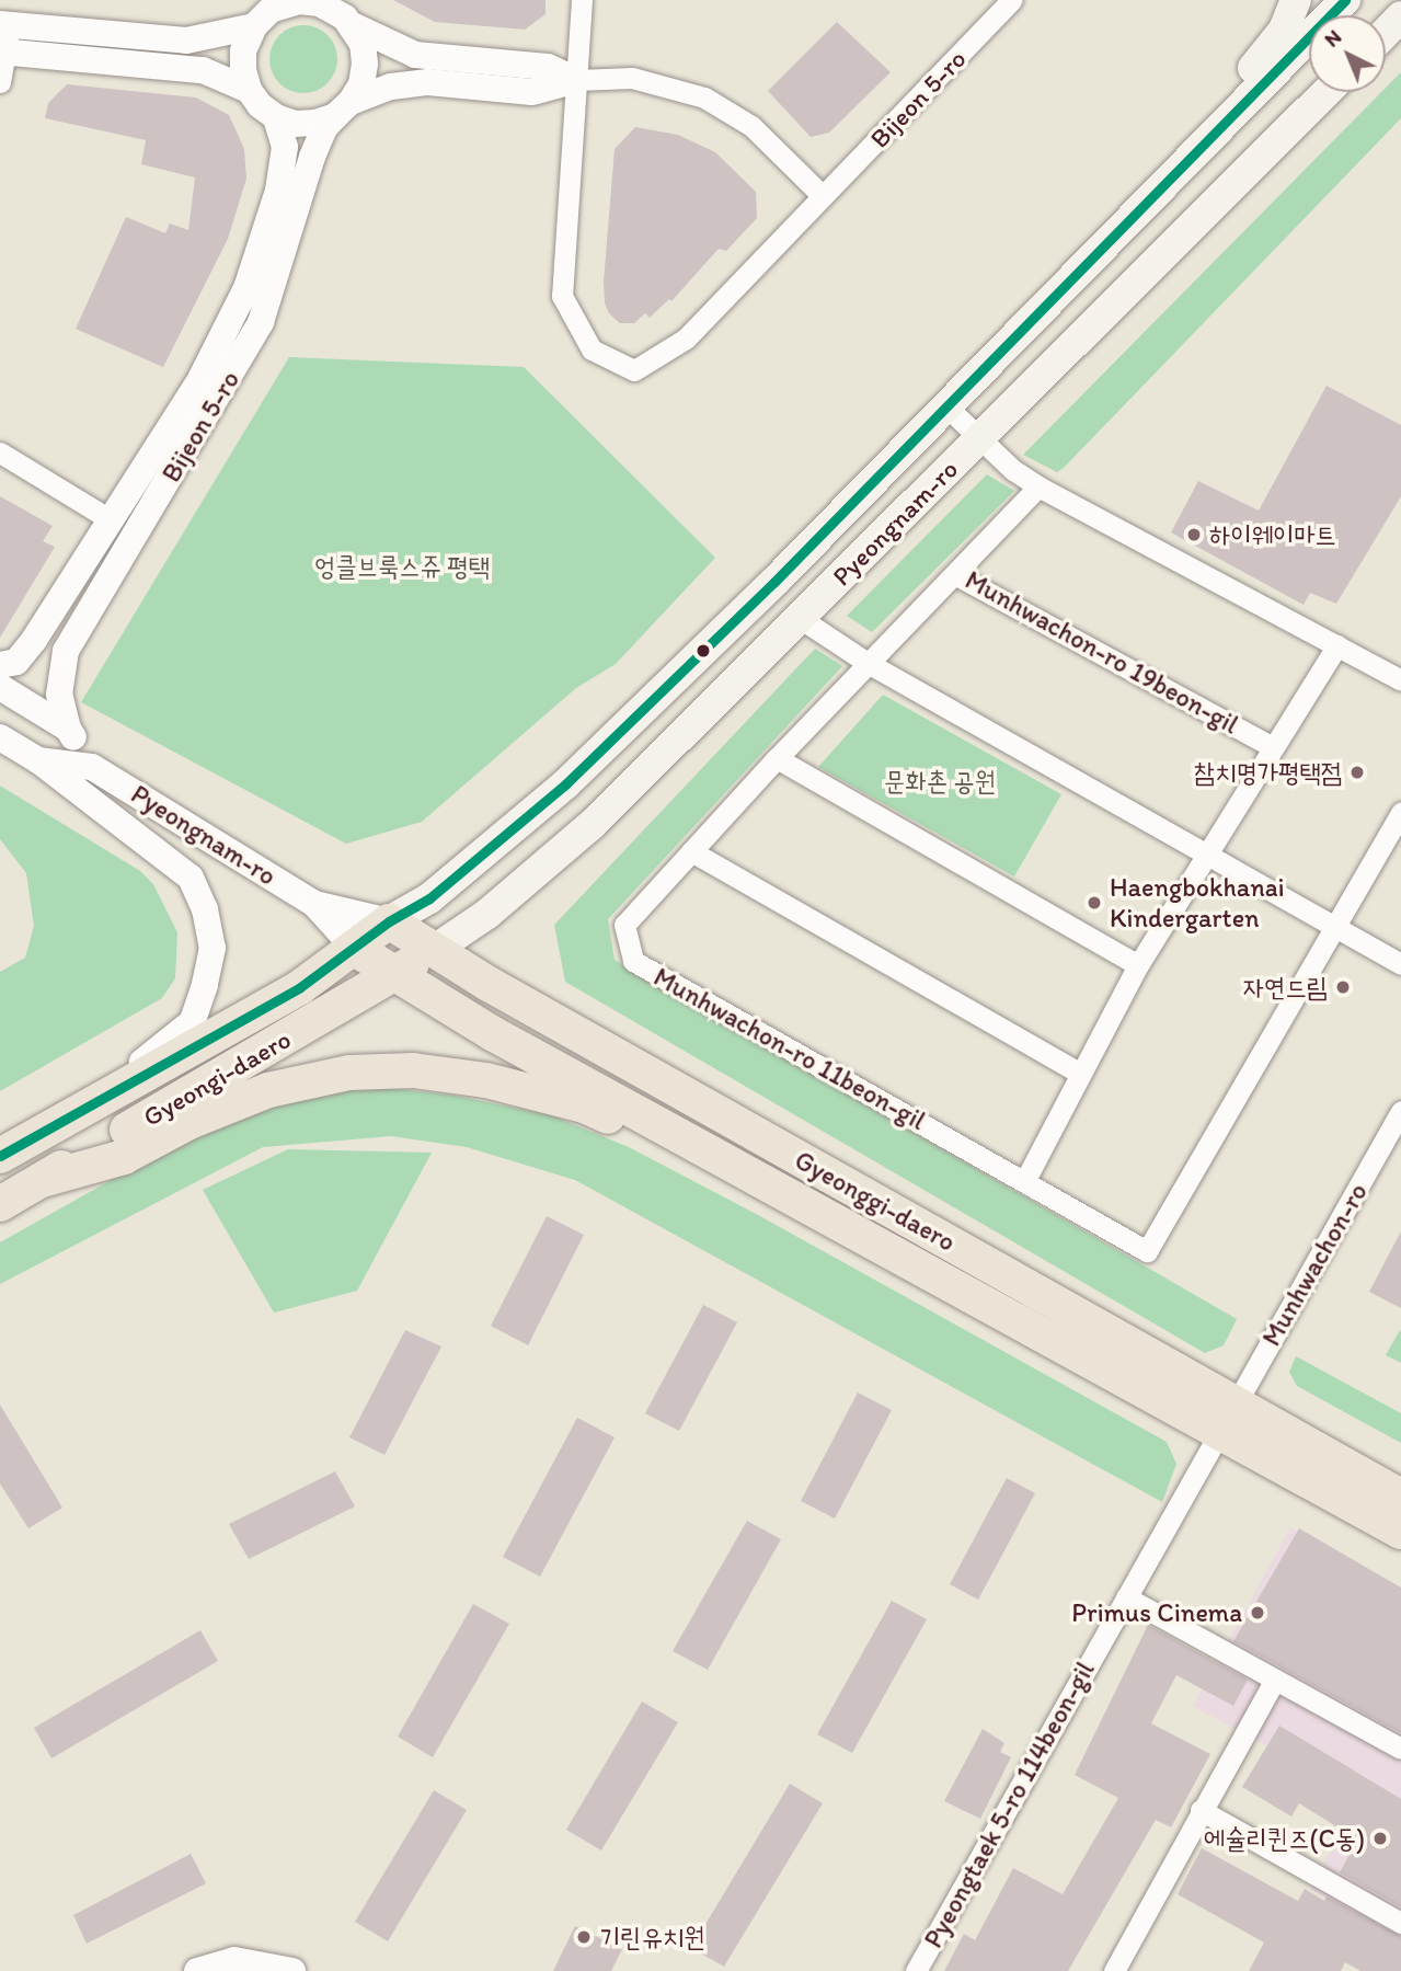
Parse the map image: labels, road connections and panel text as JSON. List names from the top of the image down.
{
  "streets": {
    "main road": ["Pyeongnam-ro", "Gyeongi-daero", "Gyeonggi-daero"],
    "street": [
      "Bijeon 5-ro",
      "Munhwachon-ro 19beon-gil",
      "Munhwachon-ro 11beon-gil",
      "Munhwachon-ro",
      "Pyeongtaek 5-ro 114beon-gil"
    ]
  },
  "crossings": [
    ["Bijeon 5-ro", "Pyeongnam-ro"],
    ["Pyeongnam-ro", "Gyeongi-daero"],
    ["Pyeongnam-ro", "Gyeonggi-daero"],
    ["Munhwachon-ro 19beon-gil", "Munhwachon-ro 11beon-gil"],
    ["Gyeongi-daero", "Gyeonggi-daero"],
    ["Gyeonggi-daero", "Munhwachon-ro"],
    ["Gyeonggi-daero", "Pyeongtaek 5-ro 114beon-gil"],
    ["Munhwachon-ro", "Pyeongtaek 5-ro 114beon-gil"]
  ],
  "parks": ["엉클브룩스쥬 평택", "문화촌 공원"],
  "places": [
    "하이웨이마트",
    "참치명가평택점",
    "Haengbokhanai Kindergarten",
    "자연드림",
    "Primus Cinema",
    "에슐리퀸즈(C동)",
    "기린유치원"
  ],
  "north": "top left"
}
